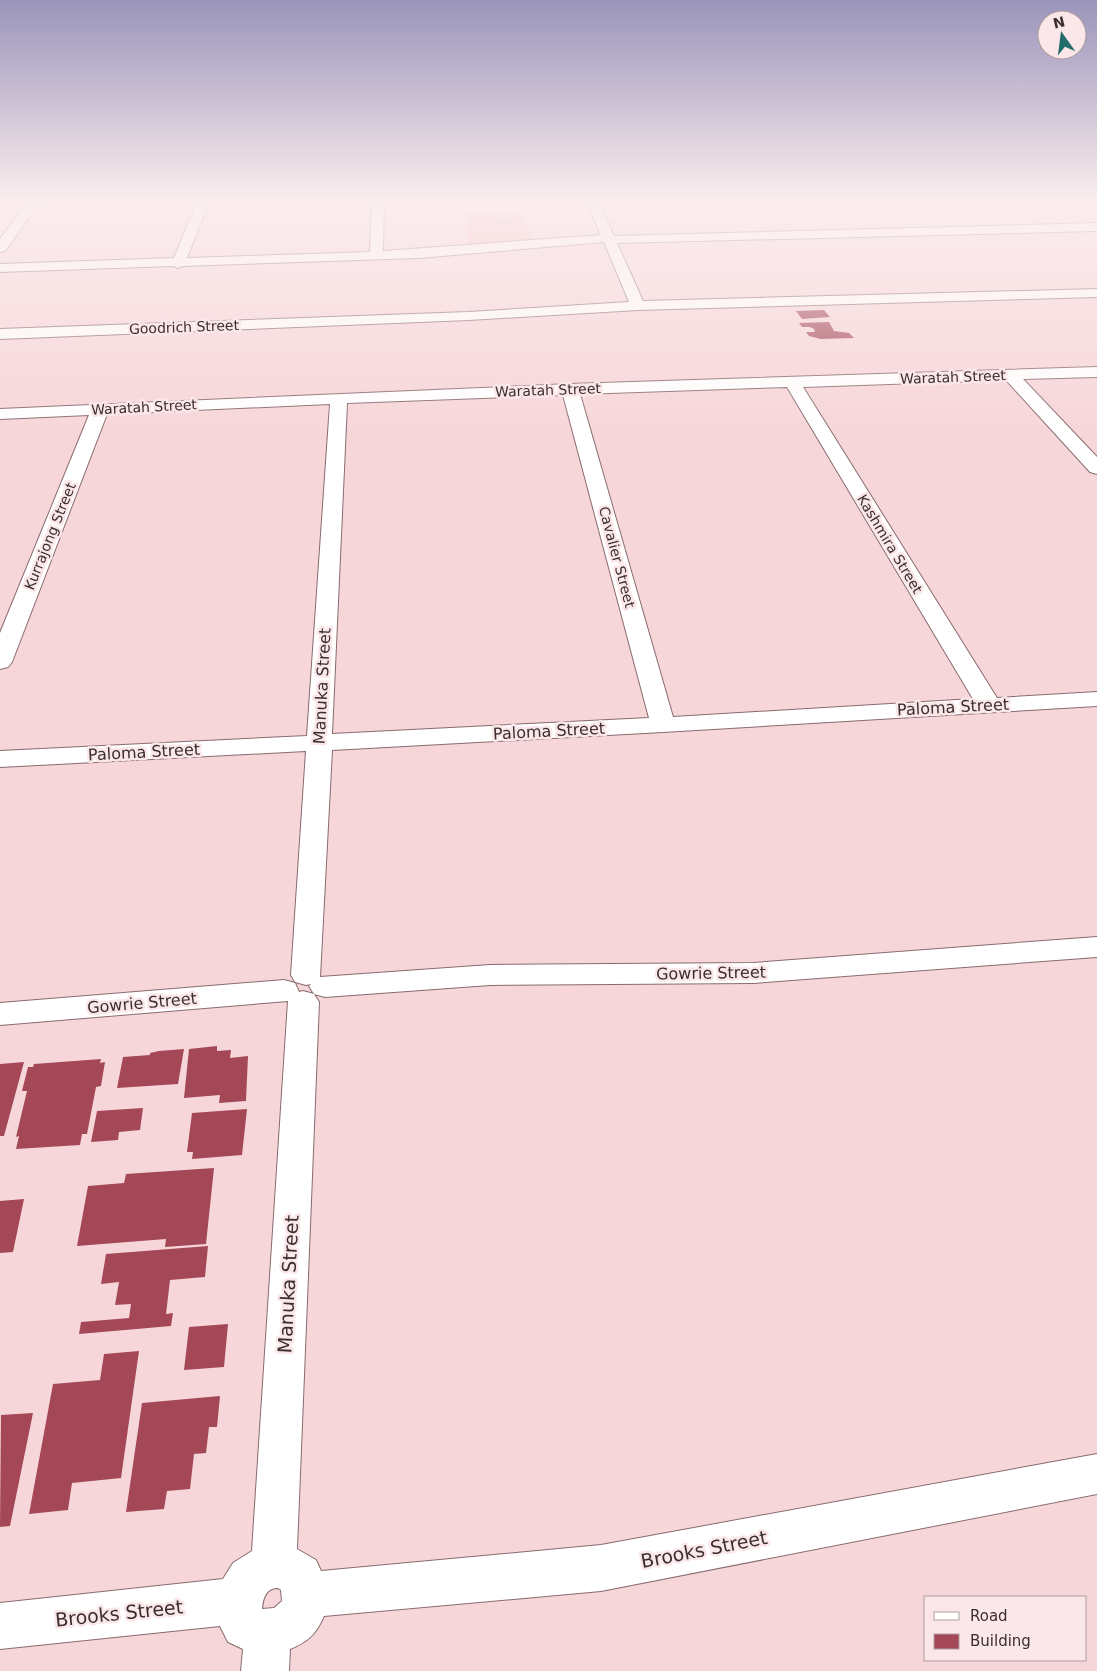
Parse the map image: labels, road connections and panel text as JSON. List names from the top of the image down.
{
  "streets": {
    "street": [
      "Goodrich Street",
      "Waratah Street",
      "Kurrajong Street",
      "Kashmira Street",
      "Cavalier Street",
      "Manuka Street",
      "Paloma Street",
      "Gowrie Street",
      "Brooks Street"
    ]
  },
  "crossings": [
    ["Waratah Street", "Kurrajong Street"],
    ["Waratah Street", "Kashmira Street"],
    ["Waratah Street", "Cavalier Street"],
    ["Waratah Street", "Manuka Street"],
    ["Kashmira Street", "Paloma Street"],
    ["Cavalier Street", "Paloma Street"],
    ["Manuka Street", "Paloma Street"],
    ["Manuka Street", "Gowrie Street"],
    ["Manuka Street", "Brooks Street"]
  ],
  "legend": ["Road", "Building"],
  "north": "top"
}
